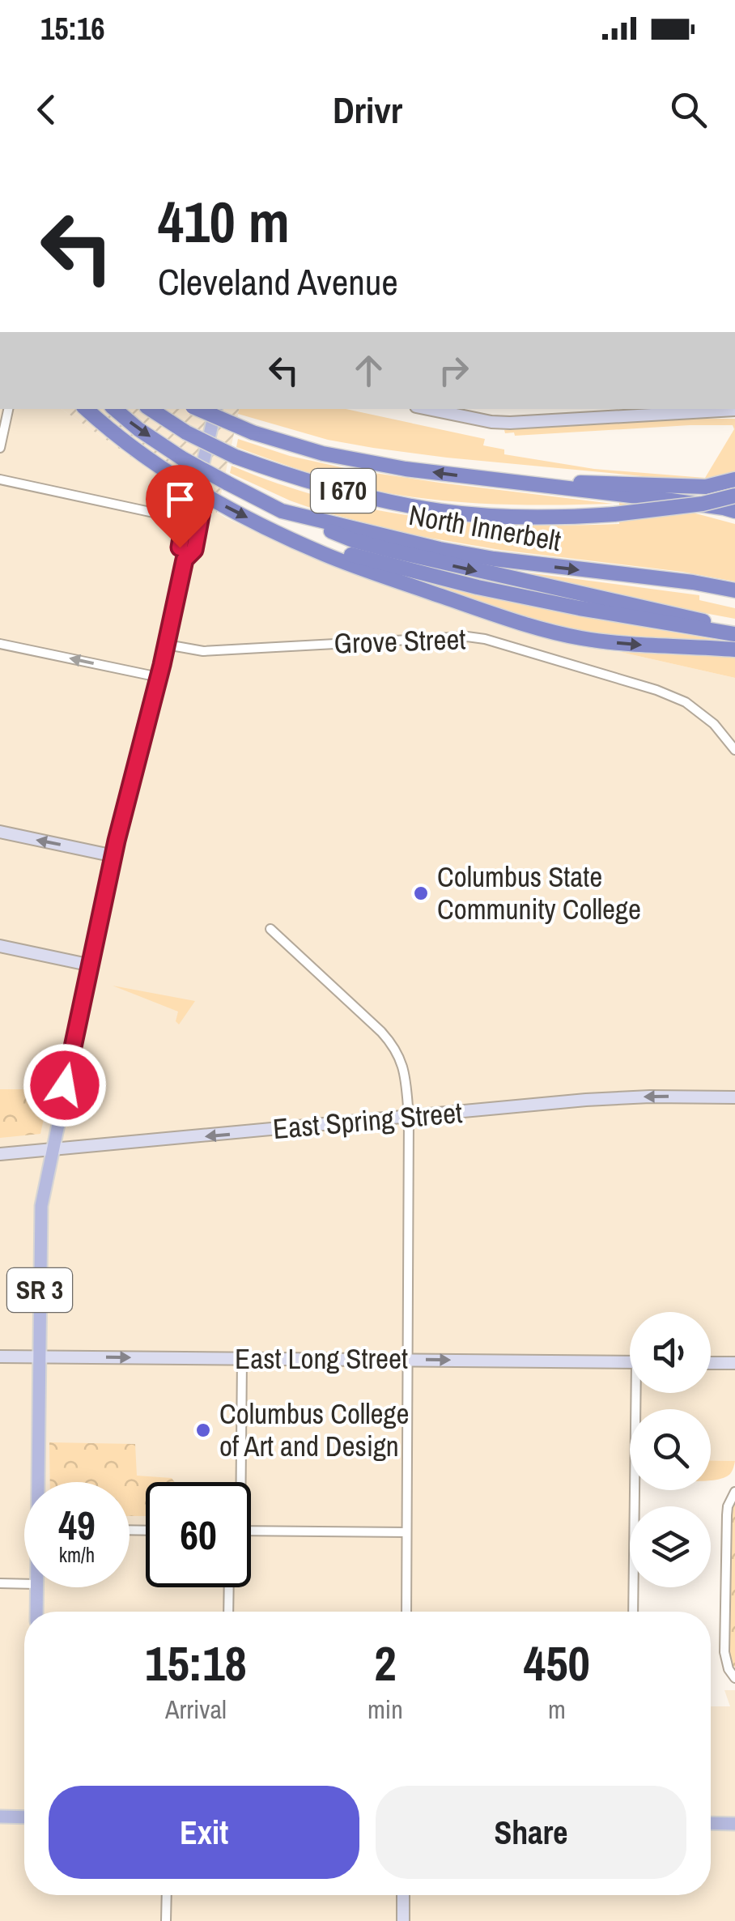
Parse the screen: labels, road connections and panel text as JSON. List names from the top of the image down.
{
  "streets": {
    "highway": ["I 670", "North Innerbelt"],
    "main road": ["East Spring Street", "SR 3", "East Long Street"],
    "street": ["Grove Street"]
  },
  "crossings": [
    ["Grove Street", "SR 3"],
    ["East Spring Street", "SR 3"],
    ["SR 3", "East Long Street"]
  ],
  "one_way": ["East Spring Street", "East Long Street"],
  "places": ["Columbus State Community College", "Columbus College of Art and Design"],
  "page": {
    "status": "15:16",
    "header": "Drivr",
    "turn": ["410 m", "Cleveland Avenue"],
    "speed": "49 km/h",
    "limit": "60",
    "eta": [
      "15:18",
      "Arrival",
      "2",
      "min",
      "450",
      "m"
    ],
    "buttons": ["Exit", "Share"]
  }
}
